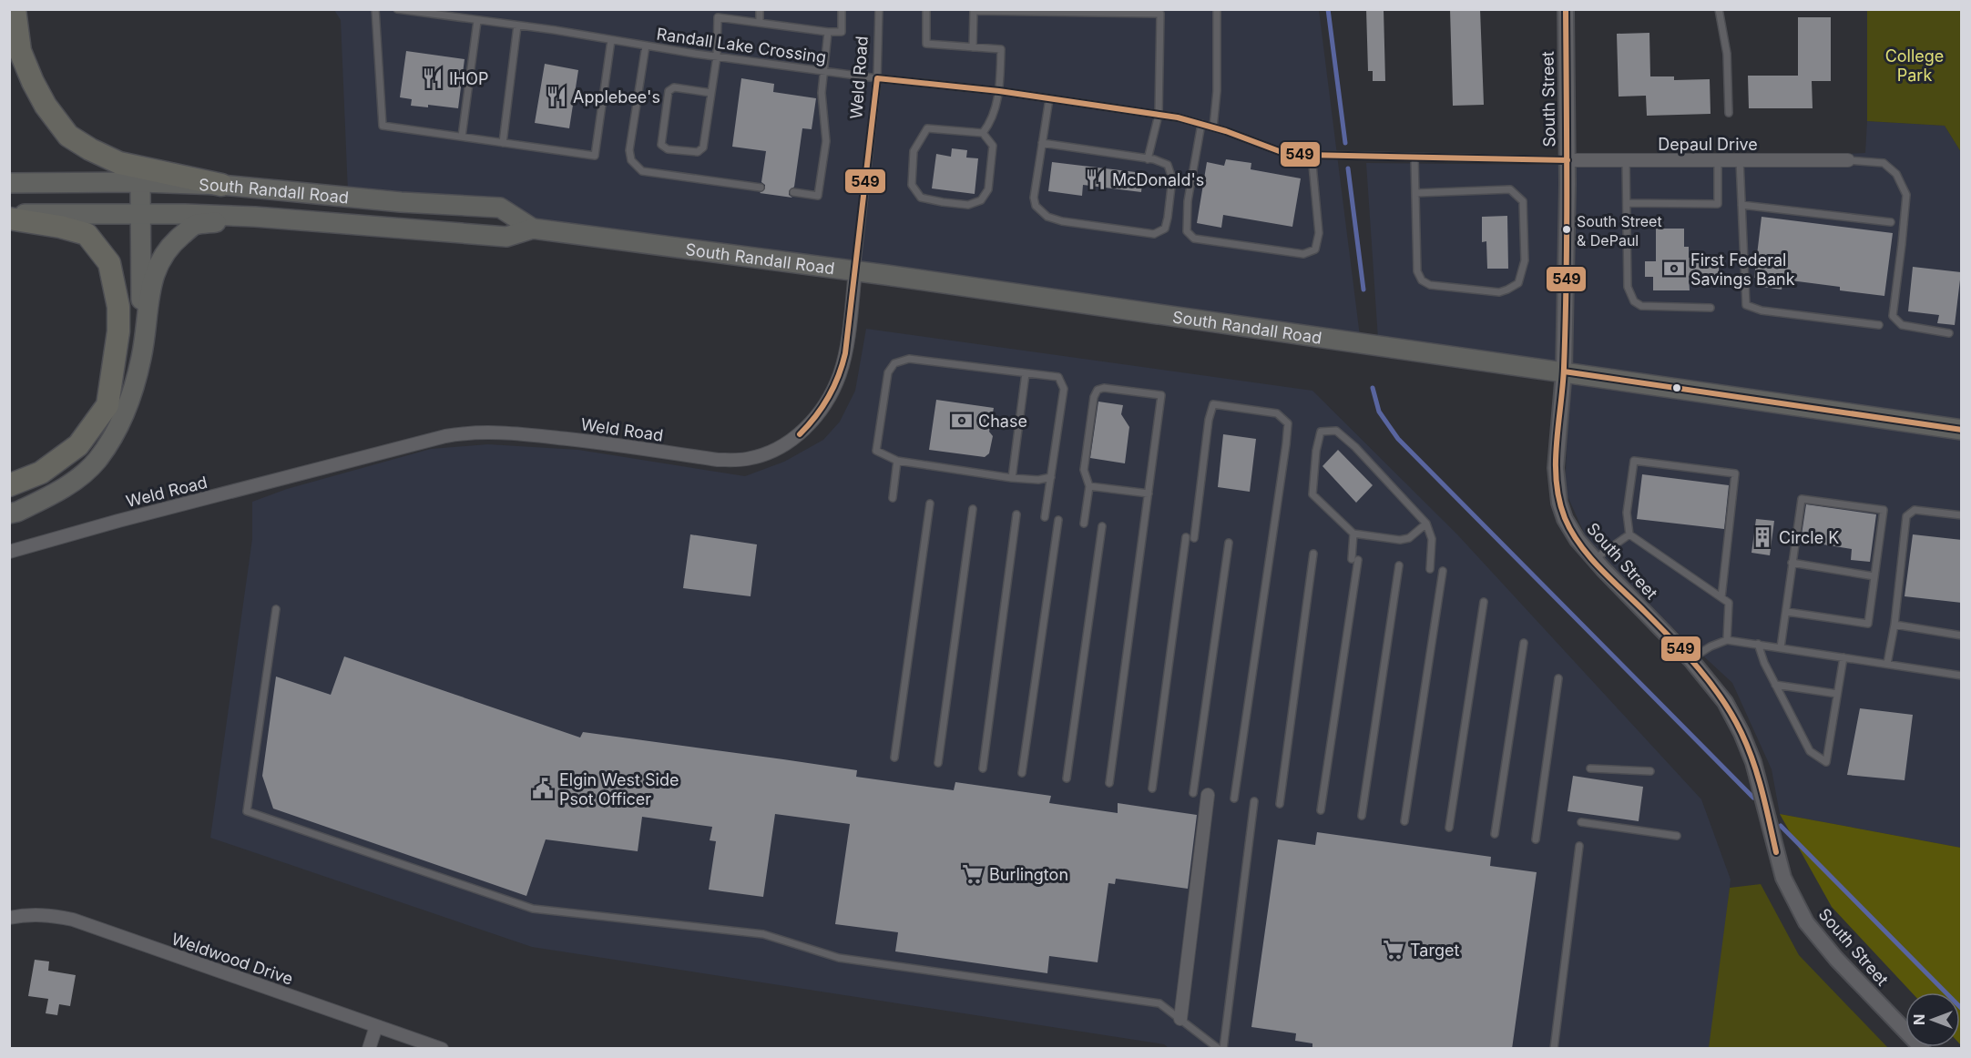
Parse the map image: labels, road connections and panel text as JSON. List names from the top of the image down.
{
  "streets": {
    "main road": ["South Randall Road"],
    "street": [
      "Weld Road",
      "South Street",
      "Depaul Drive",
      "Weldwood Drive"
    ],
    "lane": ["Randall Lake Crossing"]
  },
  "crossings": [
    ["Randall Lake Crossing", "Weld Road"],
    ["Randall Lake Crossing", "South Street"],
    ["Randall Lake Crossing", "Depaul Drive"],
    ["Weld Road", "South Randall Road"],
    ["South Street", "Depaul Drive"],
    ["South Street", "South Randall Road"]
  ],
  "parks": ["College Park"],
  "places": {
    "restaurant": ["IHOP", "Applebee's", "McDonald's"],
    "other": ["South Street & DePaul"],
    "bank": ["First Federal Savings Bank", "Chase"],
    "building": ["Circle K"],
    "public building": ["Elgin West Side Psot Officer"],
    "supermarket": ["Burlington", "Target"]
  },
  "lines": ["transit line 549"],
  "north": "left"
}
